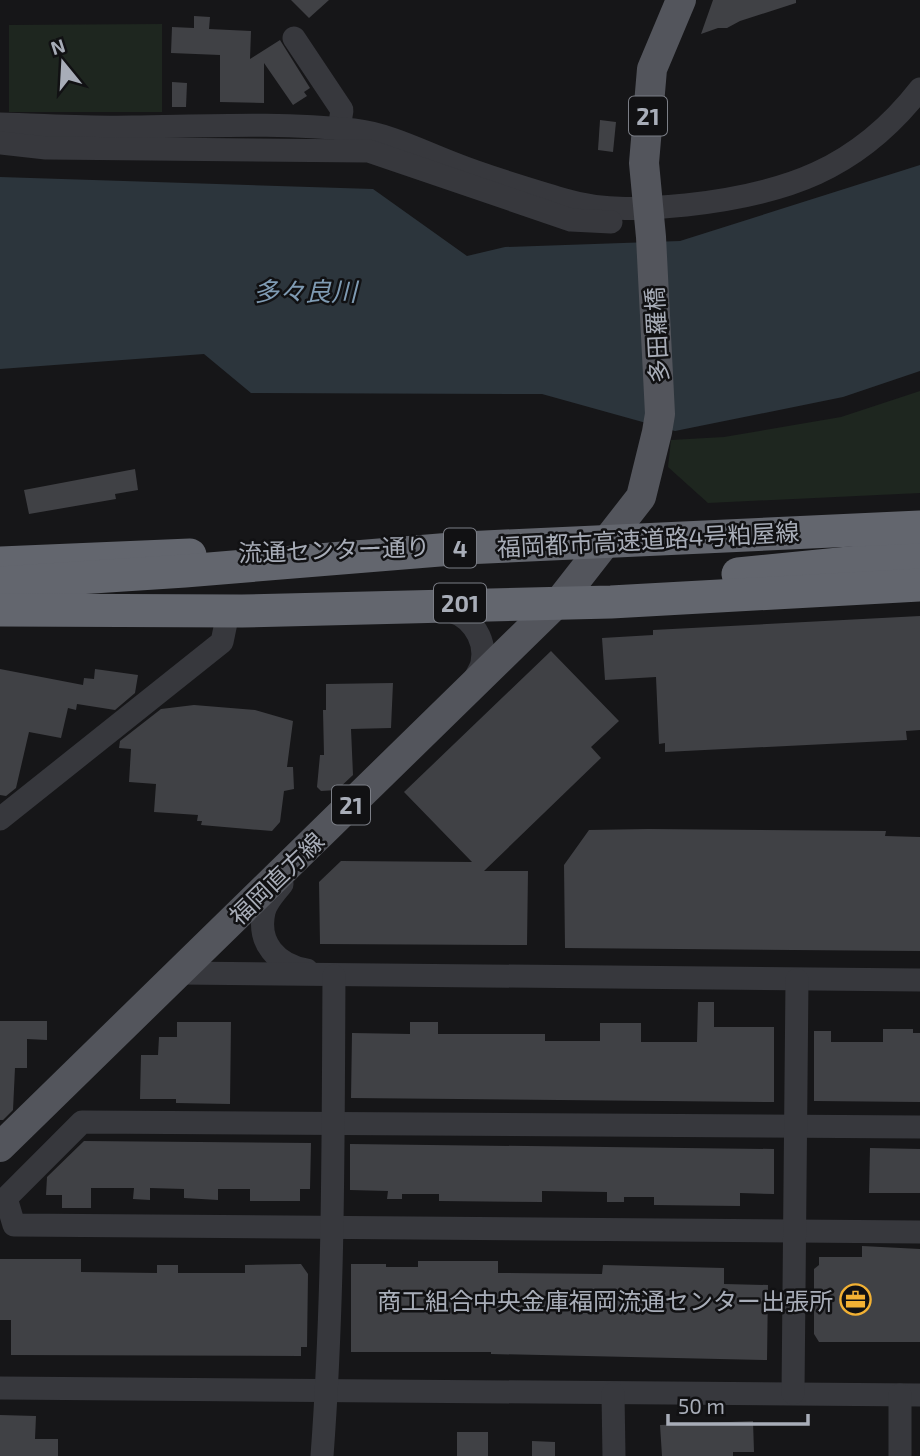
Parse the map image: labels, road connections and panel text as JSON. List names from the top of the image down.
{
  "streets": {
    "highway": [
      "福岡都市高速道路4号粕屋線",
      "4",
      "流通センター通り",
      "201"
    ],
    "main road": ["21", "多田羅橋", "福岡直方線"]
  },
  "crossings": [
    ["21", "多田羅橋"],
    ["多田羅橋", "福岡直方線"],
    ["流通センター通り", "福岡直方線"],
    ["201", "福岡直方線"]
  ],
  "water": ["多々良川"],
  "places": {
    "office": ["商工組合中央金庫福岡流通センター出張所"]
  },
  "scale_bar": "50 m",
  "north": "top"
}
